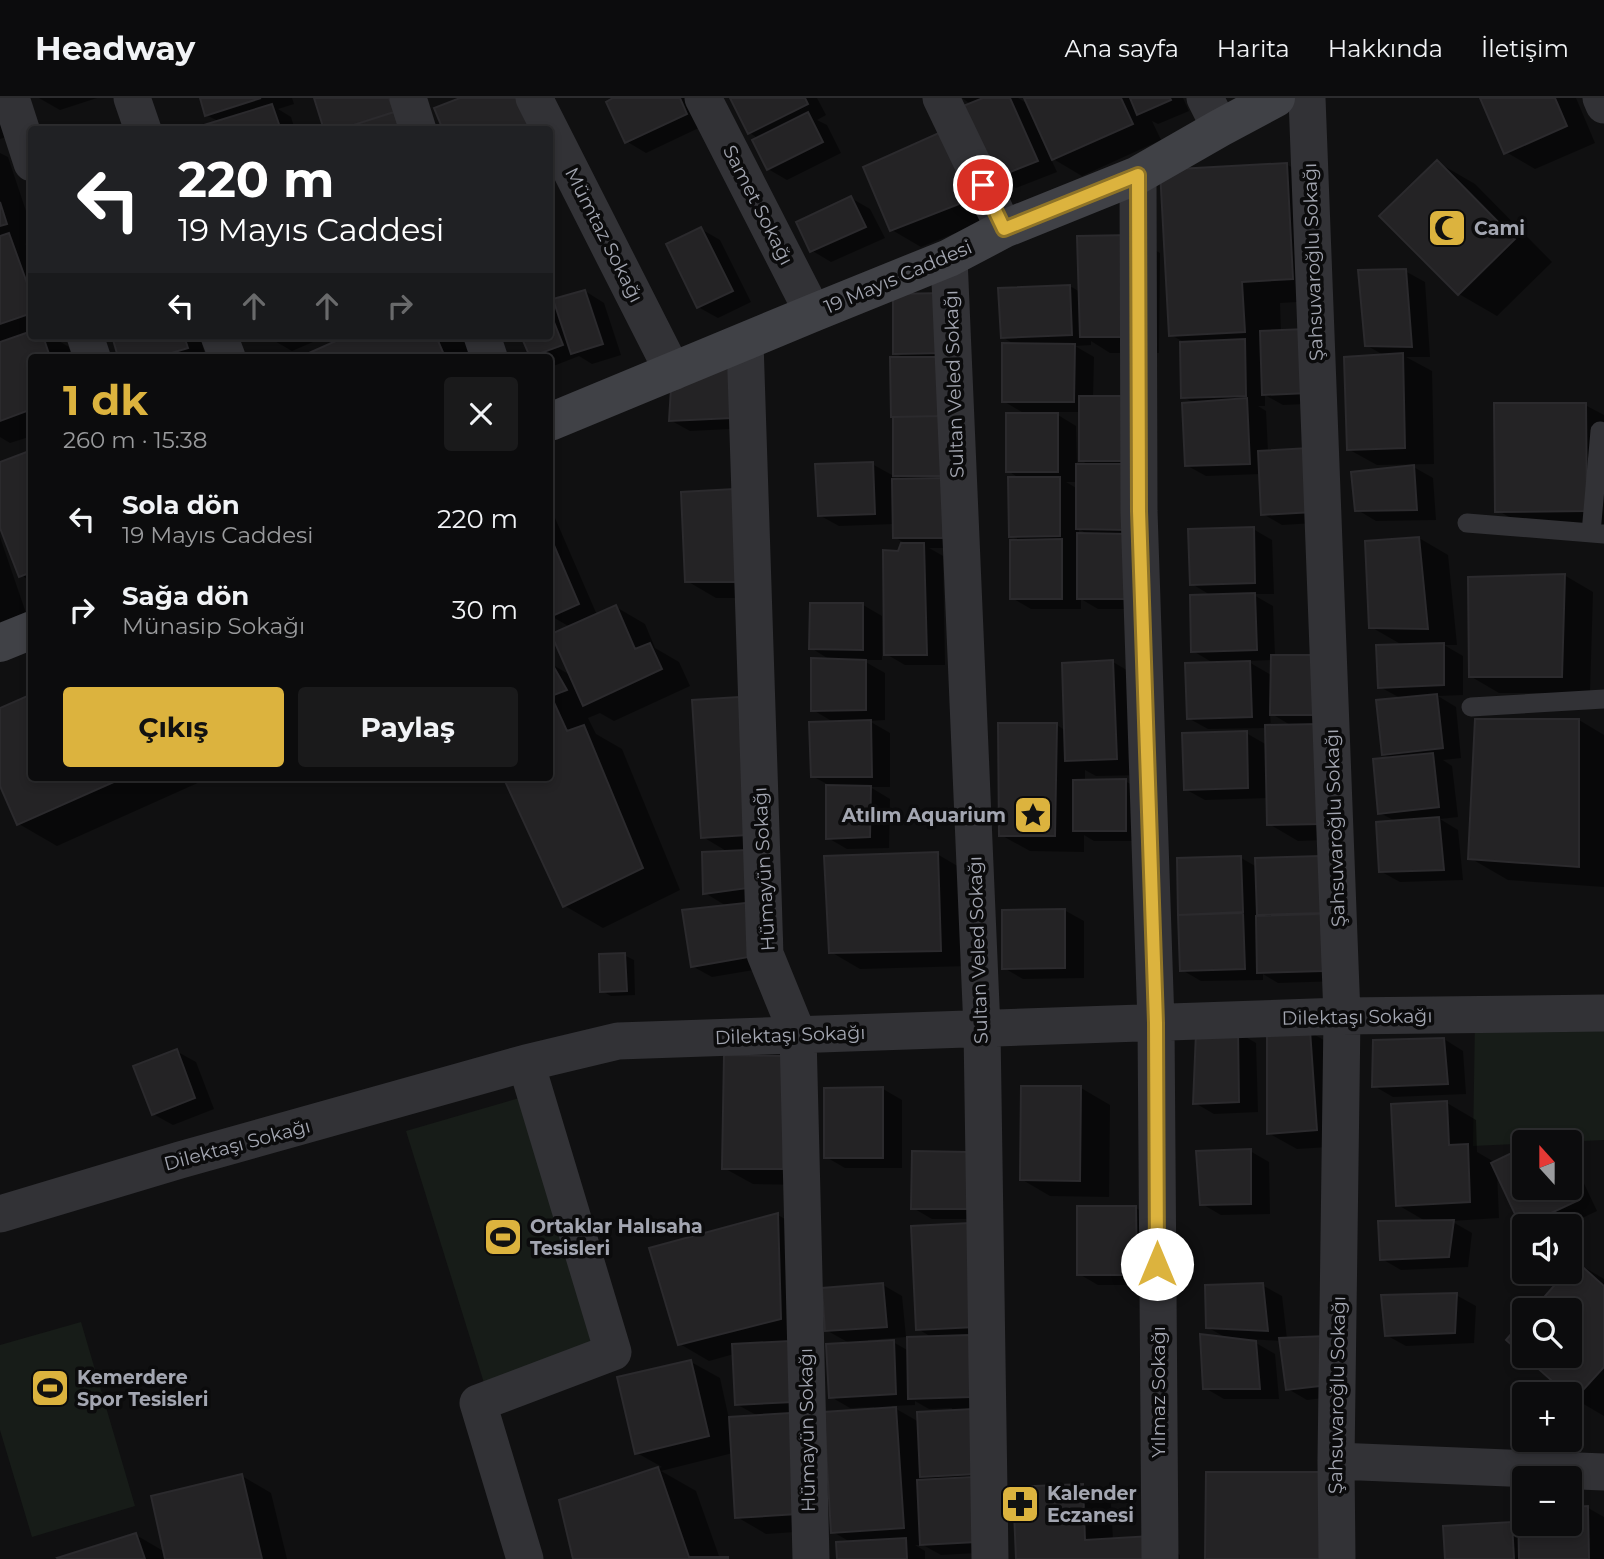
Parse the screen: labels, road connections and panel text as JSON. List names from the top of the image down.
{
  "streets": {
    "street": [
      "Samet Sokağı",
      "Mümtaz Sokağı",
      "Şahsuvaroğlu Sokağı",
      "19 Mayıs Caddesi",
      "Sultan Veled Sokağı",
      "Hümayün Sokağı",
      "Dilektaşı Sokağı",
      "Yılmaz Sokağı"
    ]
  },
  "crossings": [
    ["Samet Sokağı", "19 Mayıs Caddesi"],
    ["Mümtaz Sokağı", "19 Mayıs Caddesi"],
    ["Şahsuvaroğlu Sokağı", "Dilektaşı Sokağı"],
    ["19 Mayıs Caddesi", "Sultan Veled Sokağı"],
    ["19 Mayıs Caddesi", "Hümayün Sokağı"],
    ["19 Mayıs Caddesi", "Yılmaz Sokağı"],
    ["Sultan Veled Sokağı", "Dilektaşı Sokağı"],
    ["Hümayün Sokağı", "Dilektaşı Sokağı"],
    ["Dilektaşı Sokağı", "Yılmaz Sokağı"]
  ],
  "places": {
    "mosque": ["Cami"],
    "place": ["Atılım Aquarium"],
    "sports": ["Ortaklar Halısaha Tesisleri", "Kemerdere Spor Tesisleri"],
    "pharmacy": ["Kalender Eczanesi"]
  },
  "north": "top",
  "page": {
    "header": "Headway",
    "nav": [
      "Ana sayfa",
      "Harita",
      "Hakkında",
      "İletişim"
    ],
    "turn": ["220 m", "19 Mayıs Caddesi"],
    "heading": ["1 dk", "260 m · 15:38"],
    "list": [
      {
        "name": "Sola dön",
        "note": "19 Mayıs Caddesi",
        "value": "220 m"
      },
      {
        "name": "Sağa dön",
        "note": "Münasip Sokağı",
        "value": "30 m"
      }
    ],
    "buttons": ["Çıkış", "Paylaş"],
    "map_buttons": ["+", "−"]
  }
}
